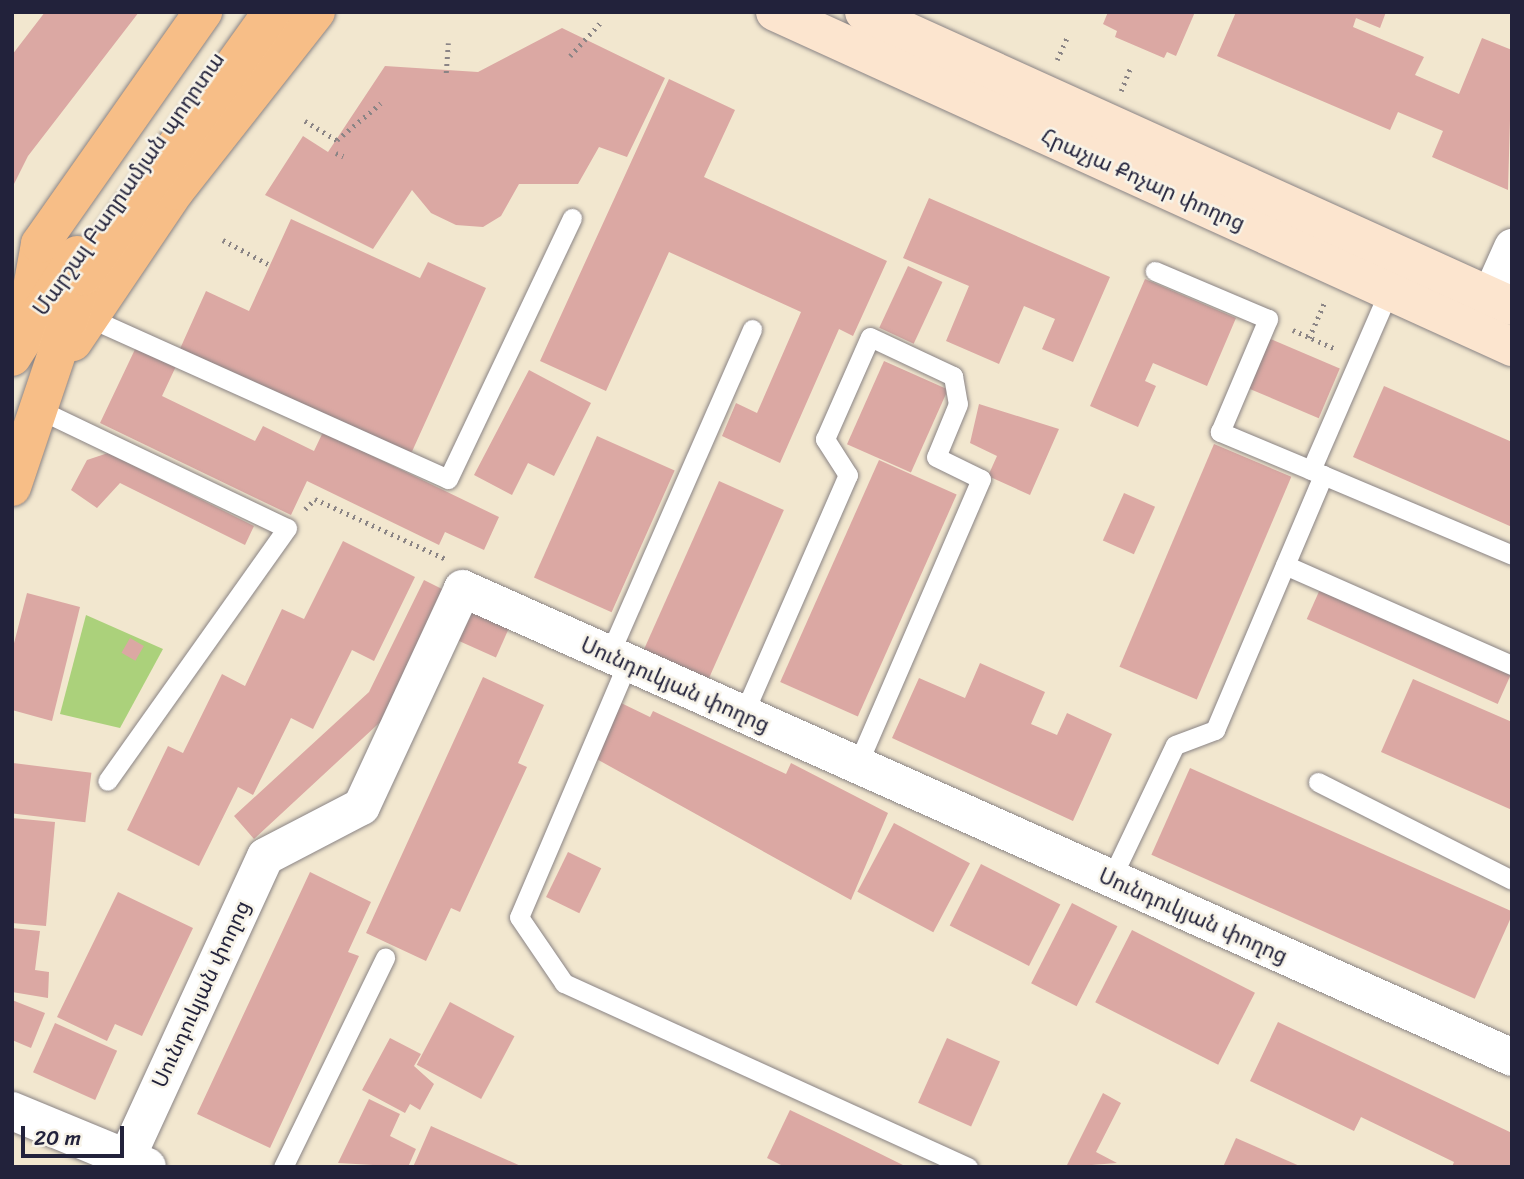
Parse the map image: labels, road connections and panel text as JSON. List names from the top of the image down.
{
  "streets": {
    "main road": ["Հրաչյա Քոչար փողոց", "Մարշալ Բաղրամյան պողոտա"],
    "street": ["Սունդուկյան փողոց"]
  },
  "scale_bar": "20 m"
}
